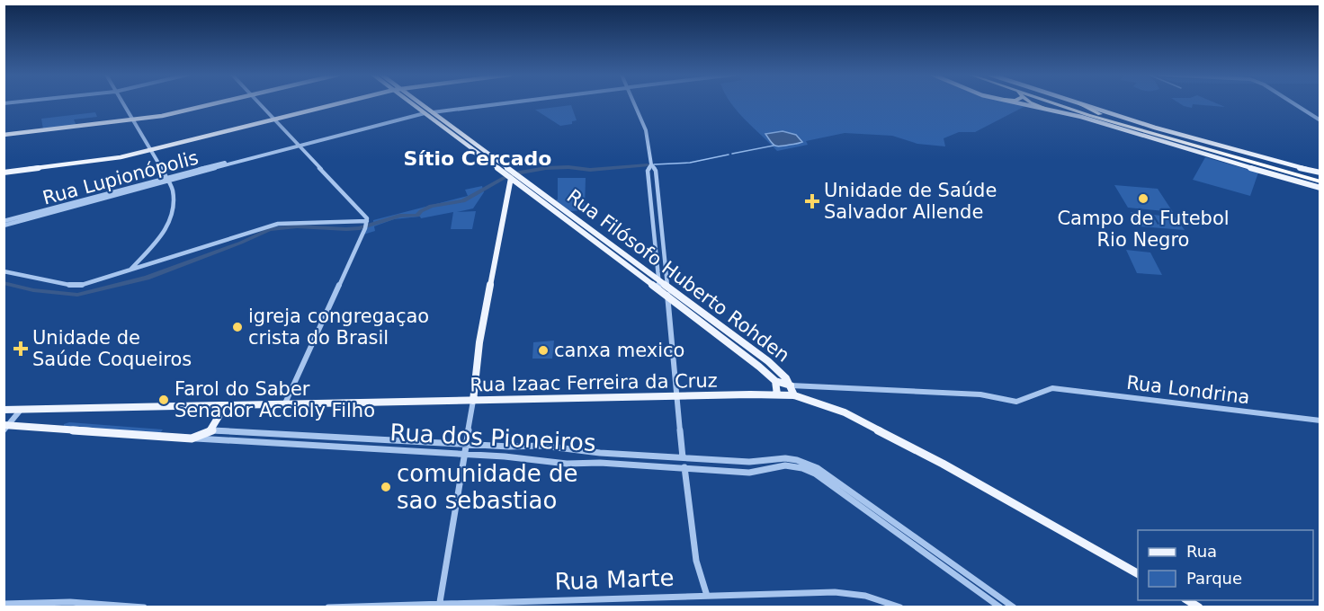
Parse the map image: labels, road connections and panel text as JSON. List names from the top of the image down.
{
  "streets": {
    "main road": ["Rua Filósofo Huberto Rohden", "Rua Izaac Ferreira da Cruz", "Rua dos Pioneiros"],
    "street": ["Rua Lupionópolis", "Rua Londrina", "Rua Marte"]
  },
  "crossings": [
    ["Rua Filósofo Huberto Rohden", "Rua Izaac Ferreira da Cruz"],
    ["Rua Filósofo Huberto Rohden", "Rua Londrina"]
  ],
  "districts": ["Sítio Cercado"],
  "places": {
    "other": [
      "Campo de Futebol Rio Negro",
      "igreja congregaçao crista do Brasil",
      "canxa mexico",
      "Farol do Saber Senador Accioly Filho",
      "comunidade de sao sebastiao"
    ],
    "health": ["Unidade de Saúde Salvador Allende", "Unidade de Saúde Coqueiros"]
  },
  "legend": ["Rua", "Parque"]
}
